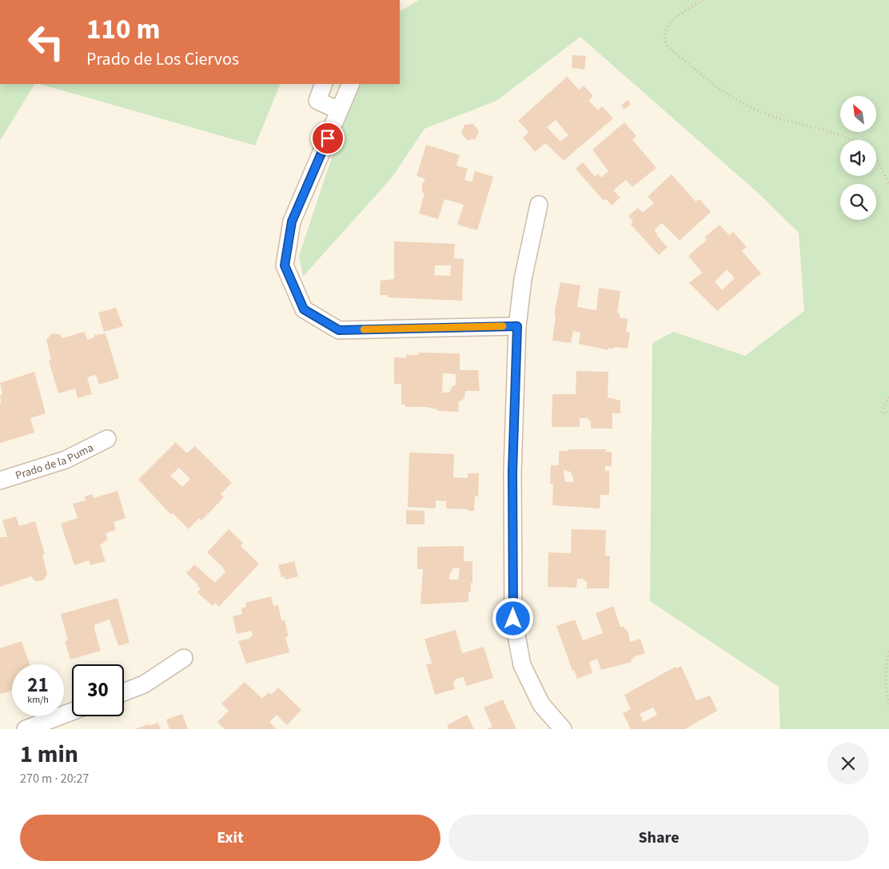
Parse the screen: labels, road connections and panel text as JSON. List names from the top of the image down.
{
  "streets": {
    "street": ["Prado de la Puma"]
  },
  "north": "top left",
  "page": {
    "turn": ["110 m", "Prado de Los Ciervos"],
    "speed": "21 km/h",
    "limit": "30",
    "heading": ["1 min", "270 m · 20:27"],
    "buttons": ["Exit", "Share"]
  }
}
